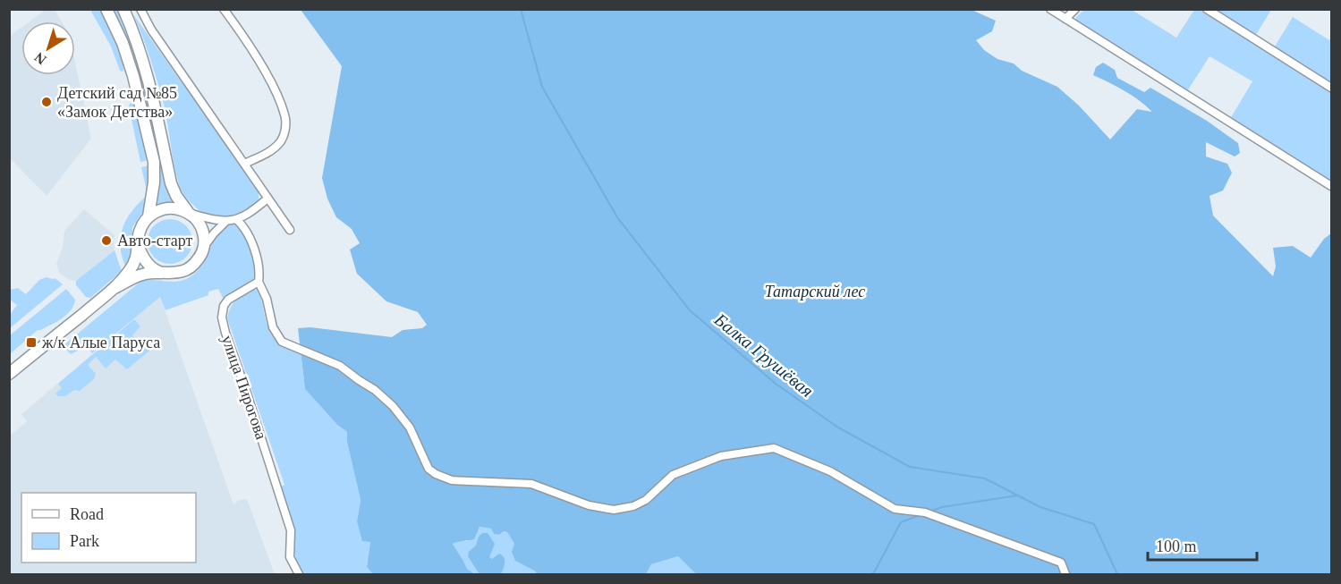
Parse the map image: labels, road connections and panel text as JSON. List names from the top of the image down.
{
  "streets": {
    "street": ["улица Пирогова"]
  },
  "water": ["Балка Грушёвая"],
  "parks": ["Татарский лес"],
  "places": {
    "other": ["Детский сад №85 «Замок Детства»", "Авто-старт"],
    "transit": ["ж/к Алые Паруса"]
  },
  "legend": ["Road", "Park"],
  "scale_bar": "100 m",
  "north": "bottom left"
}
